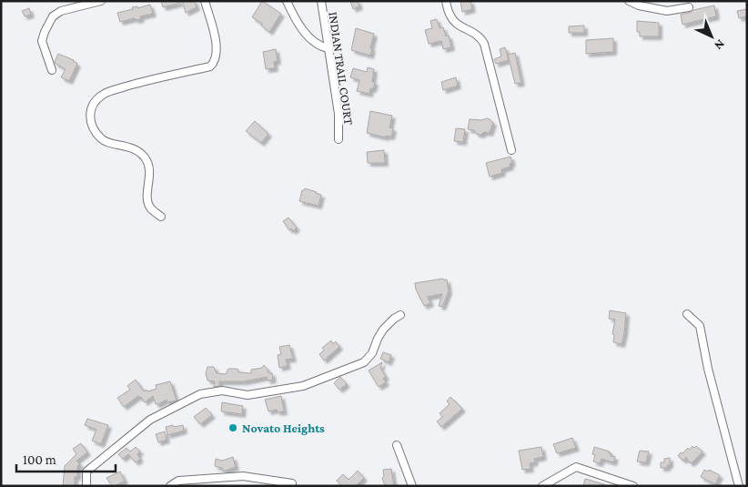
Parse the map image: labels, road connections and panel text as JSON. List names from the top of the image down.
{
  "streets": {
    "street": ["INDIAN TRAIL COURT"]
  },
  "places": ["Novato Heights"],
  "scale_bar": "100 m",
  "north": "bottom right"
}
